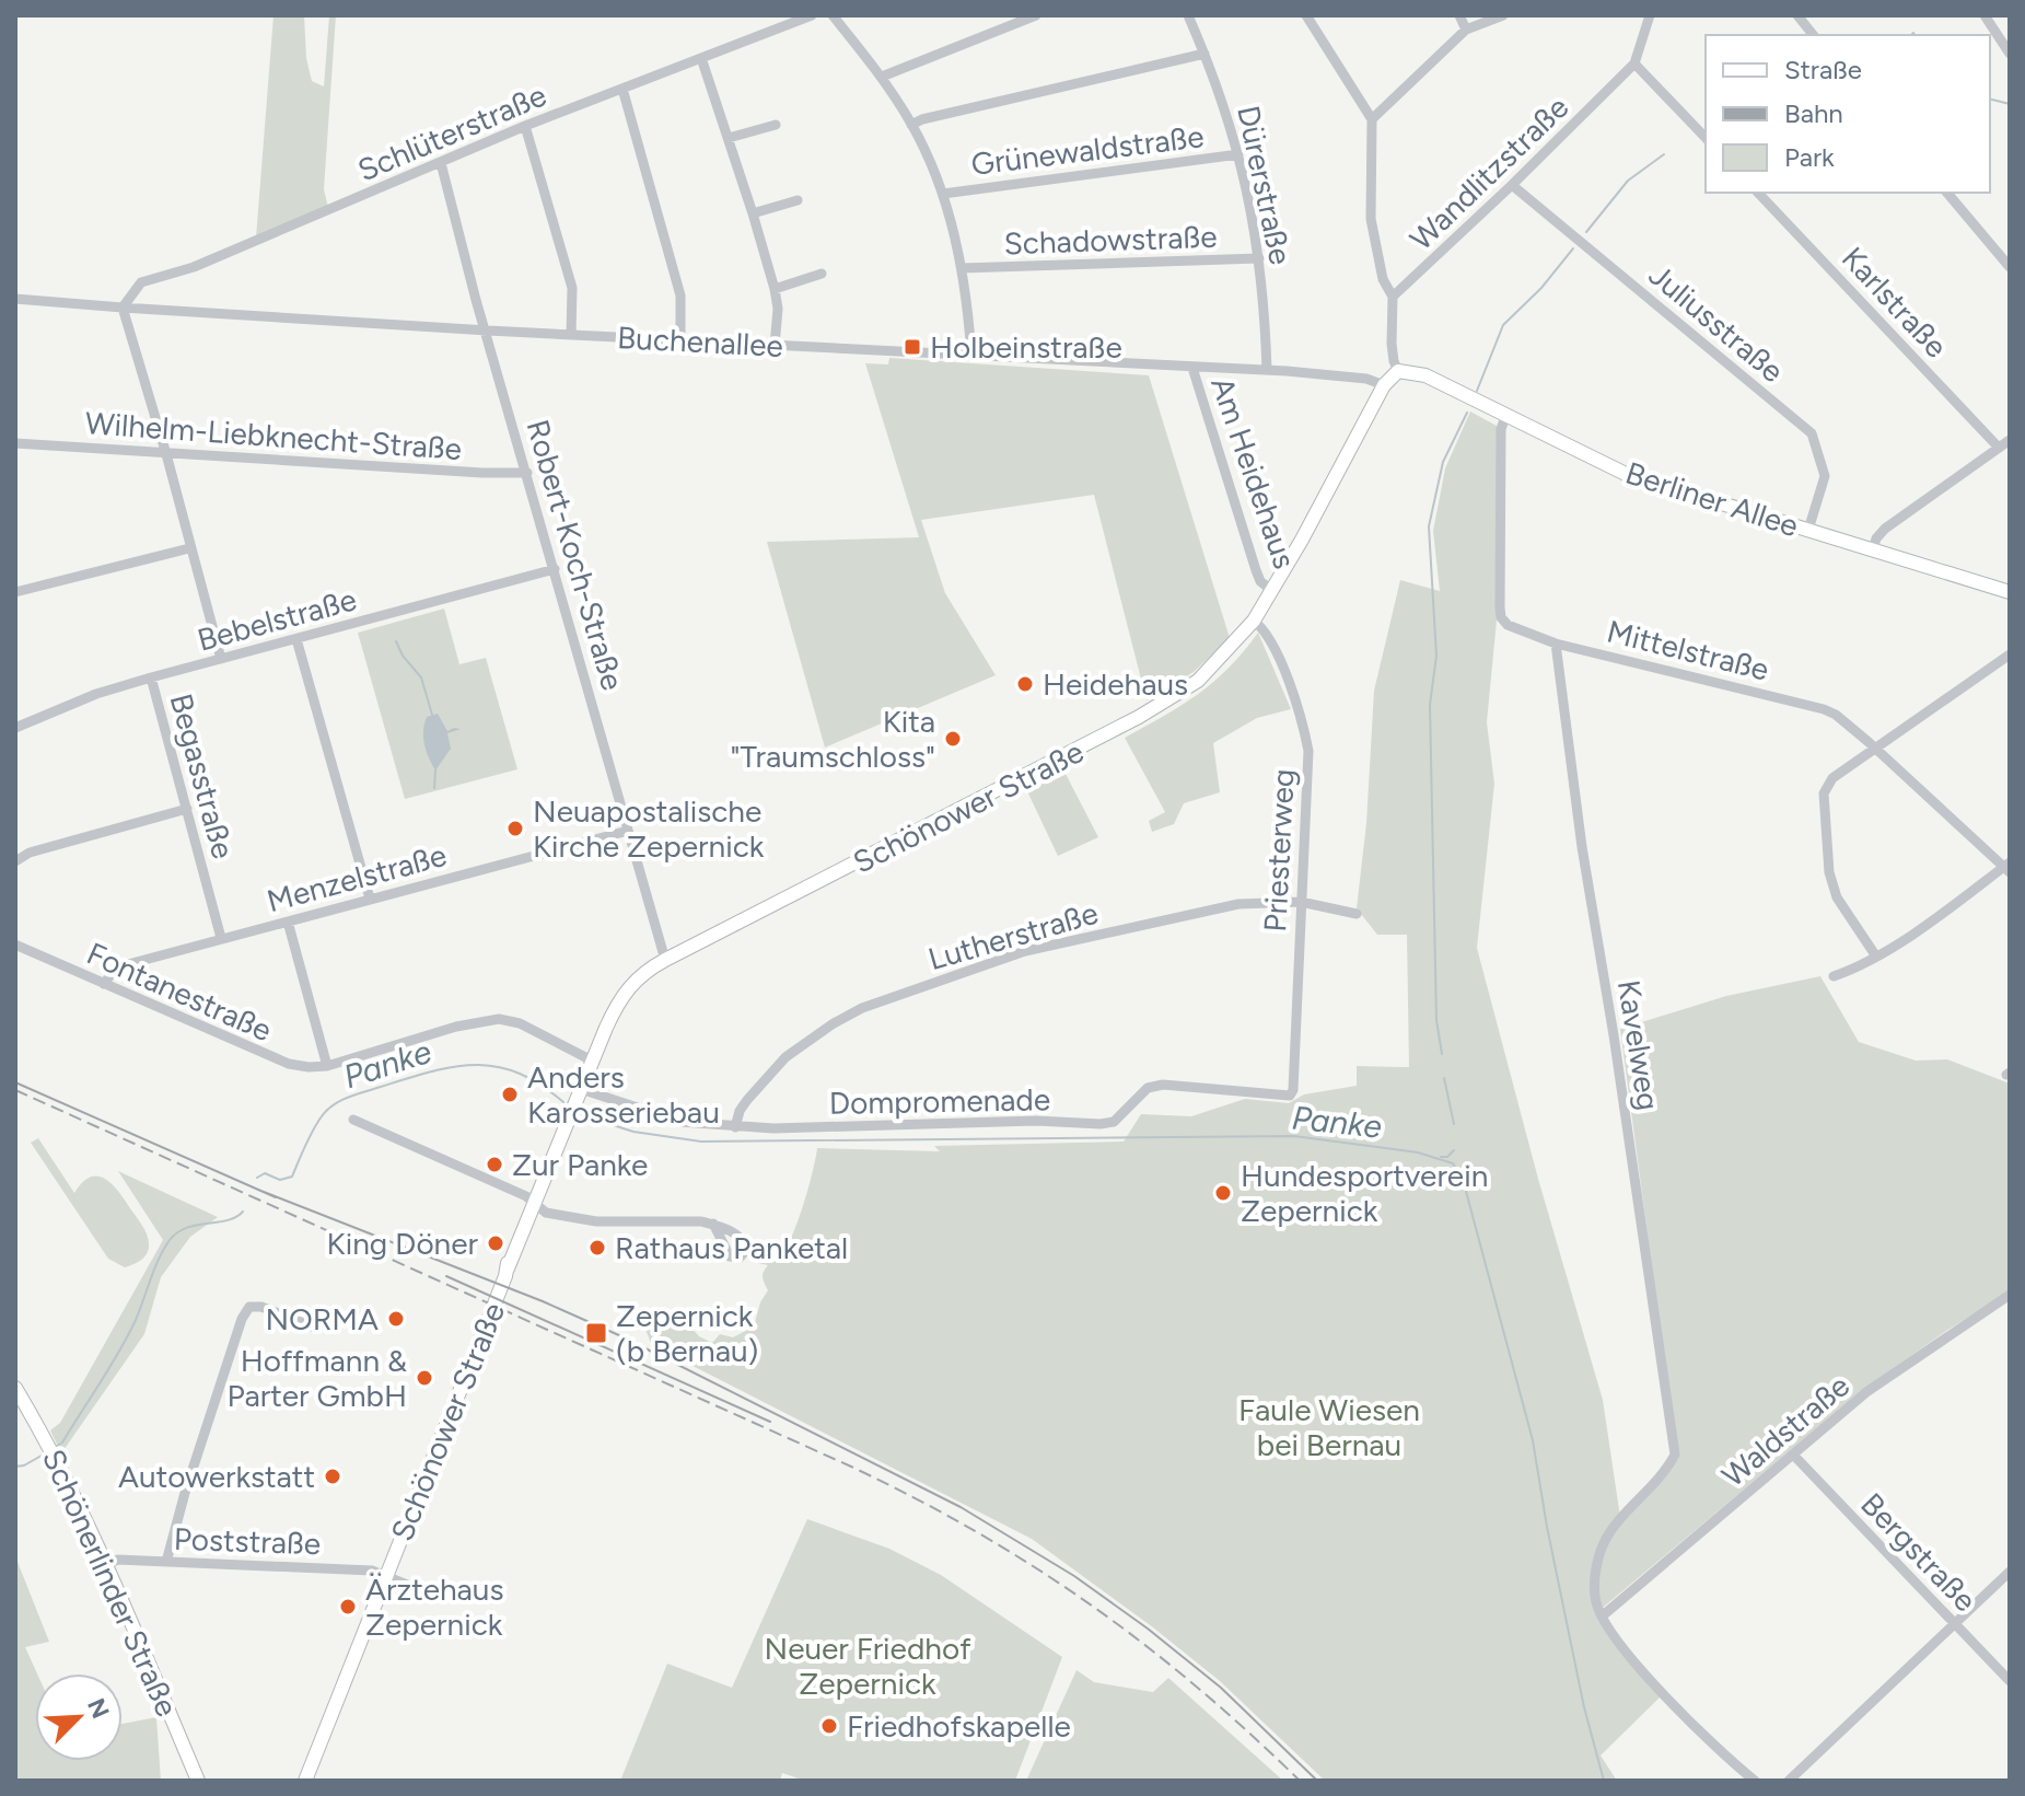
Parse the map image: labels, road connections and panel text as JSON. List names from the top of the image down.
{
  "streets": {
    "street": [
      "Schlüterstraße",
      "Grünewaldstraße",
      "Wandlitzstraße",
      "Dürerstraße",
      "Schadowstraße",
      "Karlstraße",
      "Juliusstraße",
      "Buchenallee",
      "Wilhelm-Liebknecht-Straße",
      "Am Heidehaus",
      "Berliner Allee",
      "Robert-Koch-Straße",
      "Bebelstraße",
      "Mittelstraße",
      "Begasstraße",
      "Schönower Straße",
      "Priesterweg",
      "Menzelstraße",
      "Lutherstraße",
      "Fontanestraße",
      "Kavelweg",
      "Dompromenade",
      "Waldstraße",
      "Poststraße",
      "Bergstraße",
      "Schönerlinder Straße"
    ]
  },
  "crossings": [
    ["Schlüterstraße", "Buchenallee"],
    ["Schlüterstraße", "Robert-Koch-Straße"],
    ["Grünewaldstraße", "Dürerstraße"],
    ["Wandlitzstraße", "Juliusstraße"],
    ["Dürerstraße", "Schadowstraße"],
    ["Dürerstraße", "Buchenallee"],
    ["Juliusstraße", "Berliner Allee"],
    ["Buchenallee", "Am Heidehaus"],
    ["Buchenallee", "Berliner Allee"],
    ["Buchenallee", "Robert-Koch-Straße"],
    ["Buchenallee", "Schönower Straße"],
    ["Wilhelm-Liebknecht-Straße", "Robert-Koch-Straße"],
    ["Am Heidehaus", "Schönower Straße"],
    ["Berliner Allee", "Mittelstraße"],
    ["Robert-Koch-Straße", "Bebelstraße"],
    ["Robert-Koch-Straße", "Schönower Straße"],
    ["Robert-Koch-Straße", "Menzelstraße"],
    ["Bebelstraße", "Begasstraße"],
    ["Mittelstraße", "Kavelweg"],
    ["Begasstraße", "Menzelstraße"],
    ["Schönower Straße", "Priesterweg"],
    ["Schönower Straße", "Dompromenade"],
    ["Schönower Straße", "Poststraße"],
    ["Priesterweg", "Lutherstraße"],
    ["Priesterweg", "Dompromenade"],
    ["Menzelstraße", "Fontanestraße"],
    ["Lutherstraße", "Dompromenade"],
    ["Kavelweg", "Waldstraße"],
    ["Waldstraße", "Bergstraße"],
    ["Poststraße", "Schönerlinder Straße"]
  ],
  "water": ["Panke"],
  "parks": ["Faule Wiesen bei Bernau", "Neuer Friedhof Zepernick"],
  "places": {
    "transit": ["Holbeinstraße", "Zepernick (b Bernau)"],
    "other": [
      "Heidehaus",
      "Kita \"Traumschloss\"",
      "Neuapostalische Kirche Zepernick",
      "Anders Karosseriebau",
      "Zur Panke",
      "Hundesportverein Zepernick",
      "King Döner",
      "Rathaus Panketal",
      "NORMA",
      "Hoffmann & Parter GmbH",
      "Autowerkstatt",
      "Ärztehaus Zepernick",
      "Friedhofskapelle"
    ]
  },
  "legend": ["Straße", "Bahn", "Park"],
  "north": "top right"
}
